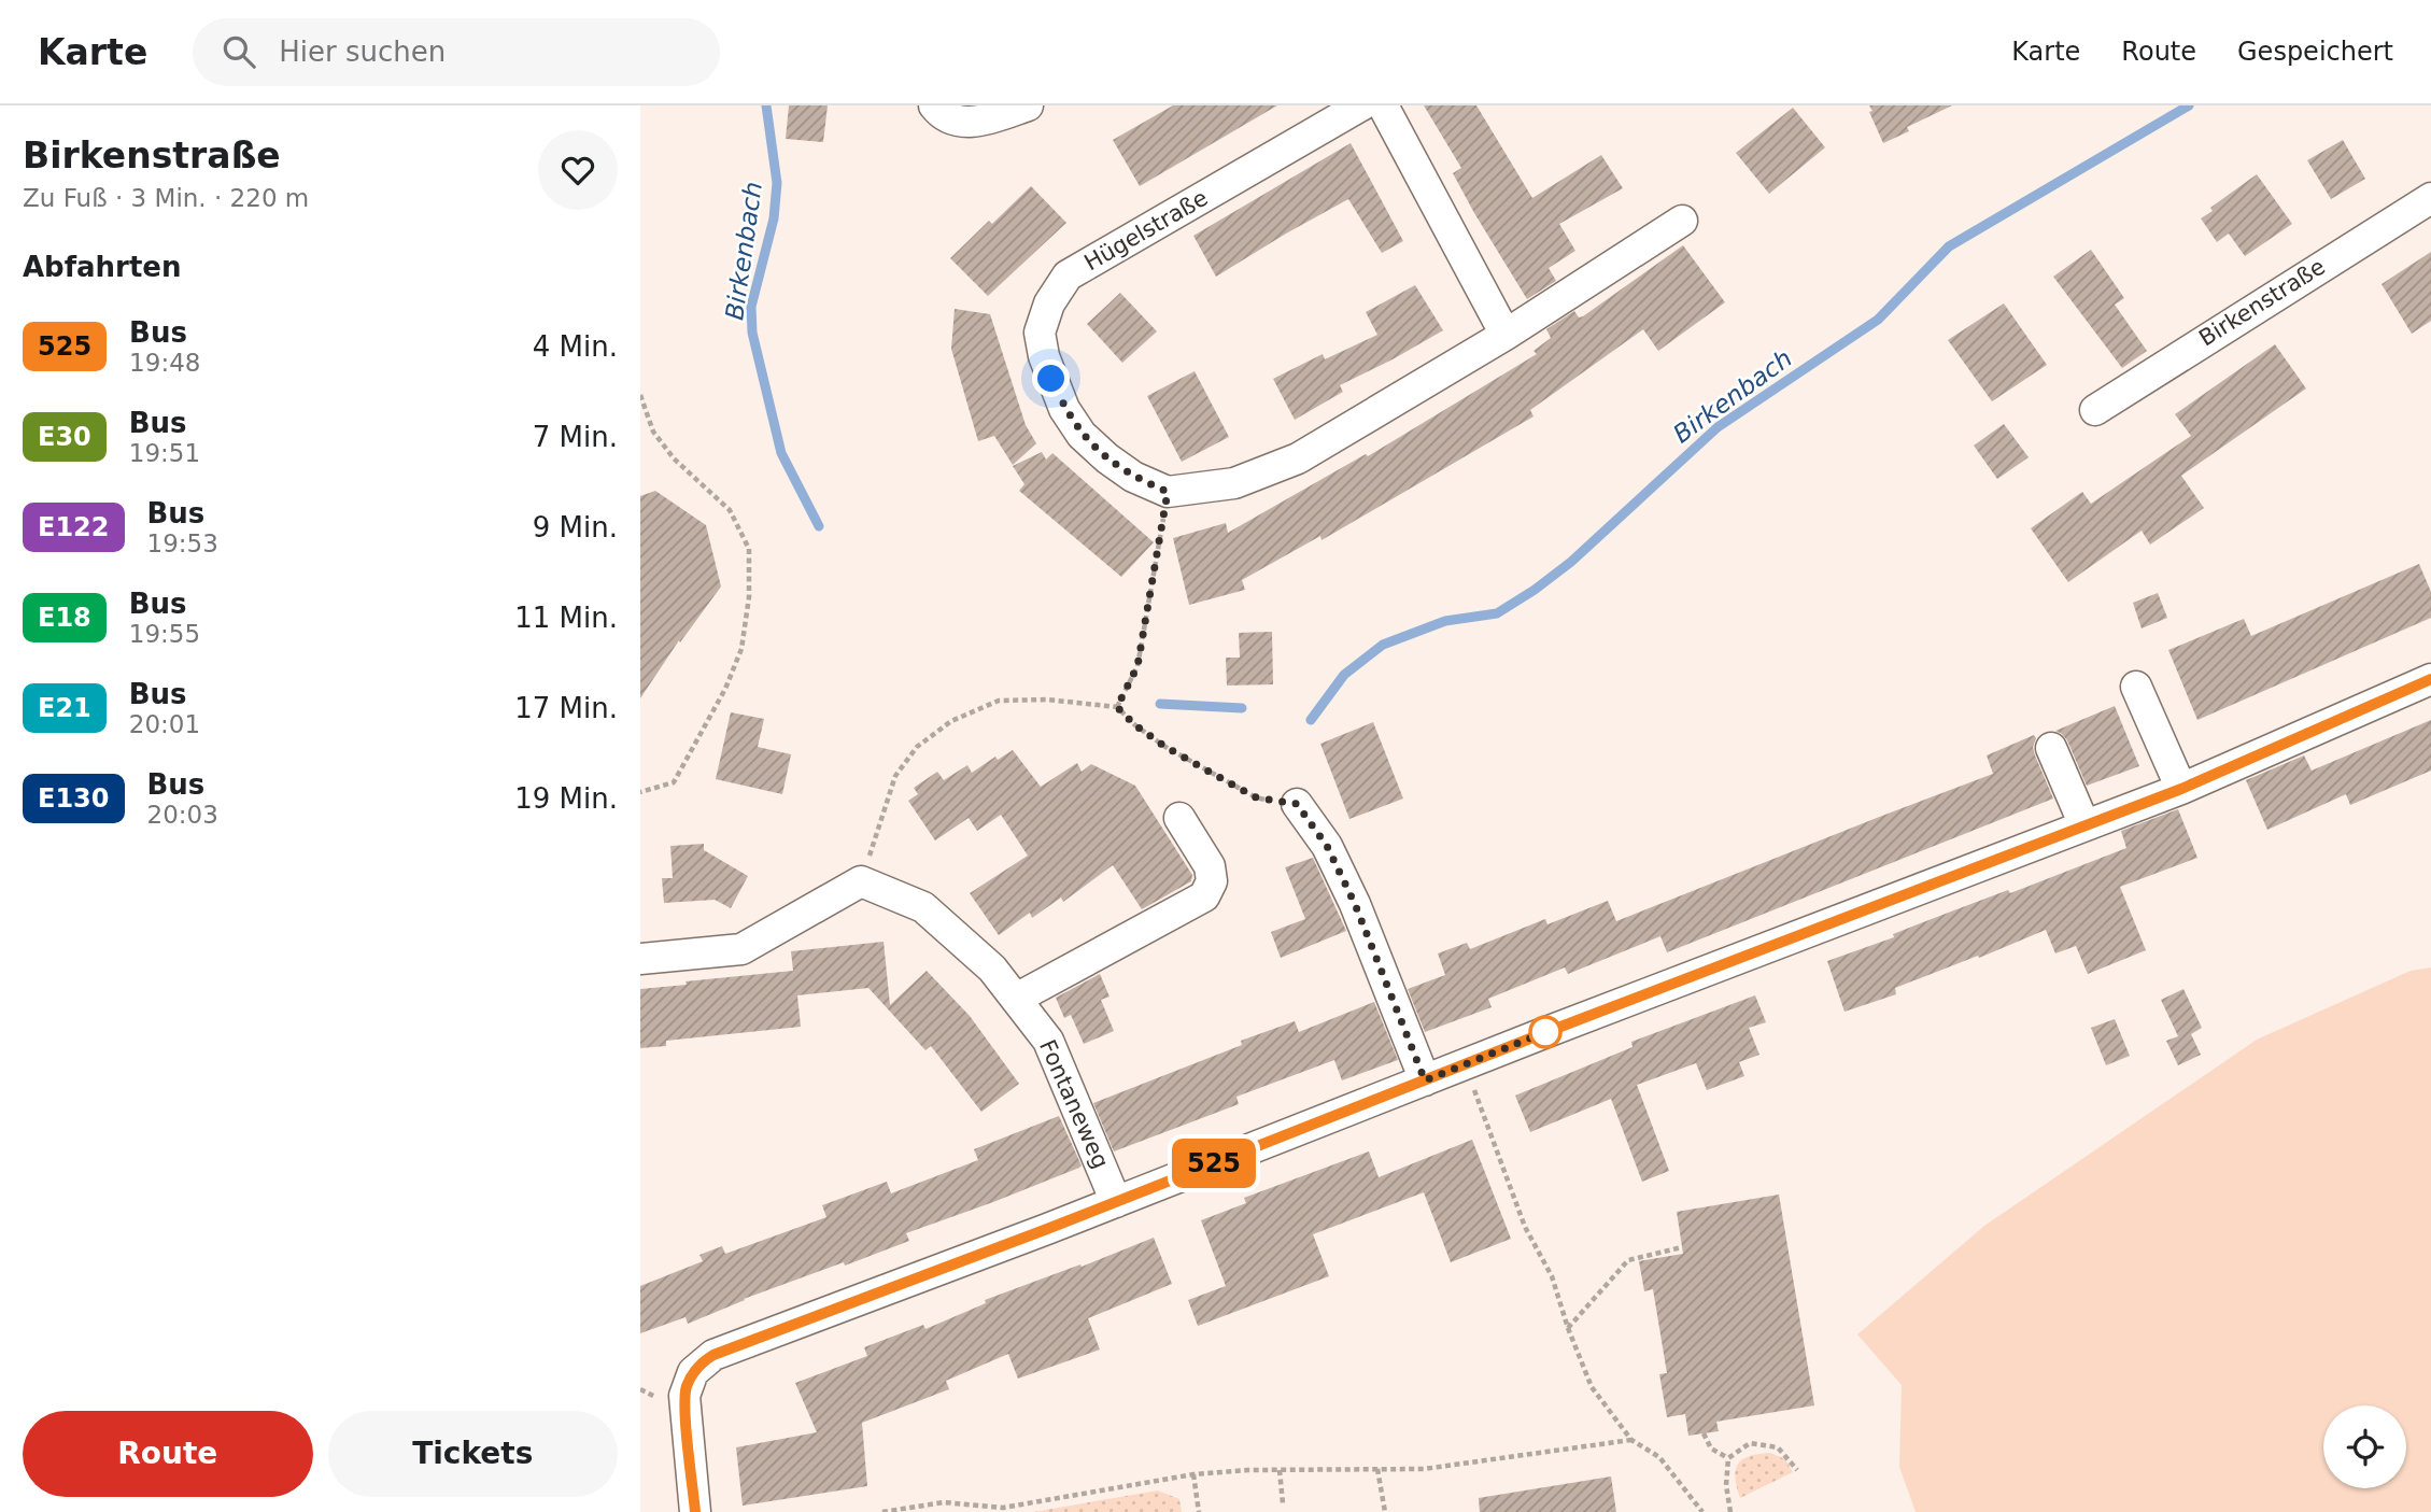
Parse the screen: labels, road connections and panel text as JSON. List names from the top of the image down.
{
  "streets": {
    "street": ["Hügelstraße", "Birkenstraße", "Fontaneweg"]
  },
  "water": ["Birkenbach"],
  "lines": ["bus line 525"],
  "page": {
    "header": "Karte",
    "search": "Hier suchen",
    "nav": ["Karte", "Route", "Gespeichert"],
    "heading": [
      ["Birkenstraße", "Zu Fuß · 3 Min. · 220 m"],
      "Abfahrten"
    ],
    "on_map": "525",
    "list": [
      {
        "mark": "525",
        "name": "Bus",
        "note": "19:48",
        "value": "4 Min."
      },
      {
        "mark": "E30",
        "name": "Bus",
        "note": "19:51",
        "value": "7 Min."
      },
      {
        "mark": "E122",
        "name": "Bus",
        "note": "19:53",
        "value": "9 Min."
      },
      {
        "mark": "E18",
        "name": "Bus",
        "note": "19:55",
        "value": "11 Min."
      },
      {
        "mark": "E21",
        "name": "Bus",
        "note": "20:01",
        "value": "17 Min."
      },
      {
        "mark": "E130",
        "name": "Bus",
        "note": "20:03",
        "value": "19 Min."
      }
    ],
    "buttons": ["Route", "Tickets"]
  }
}
